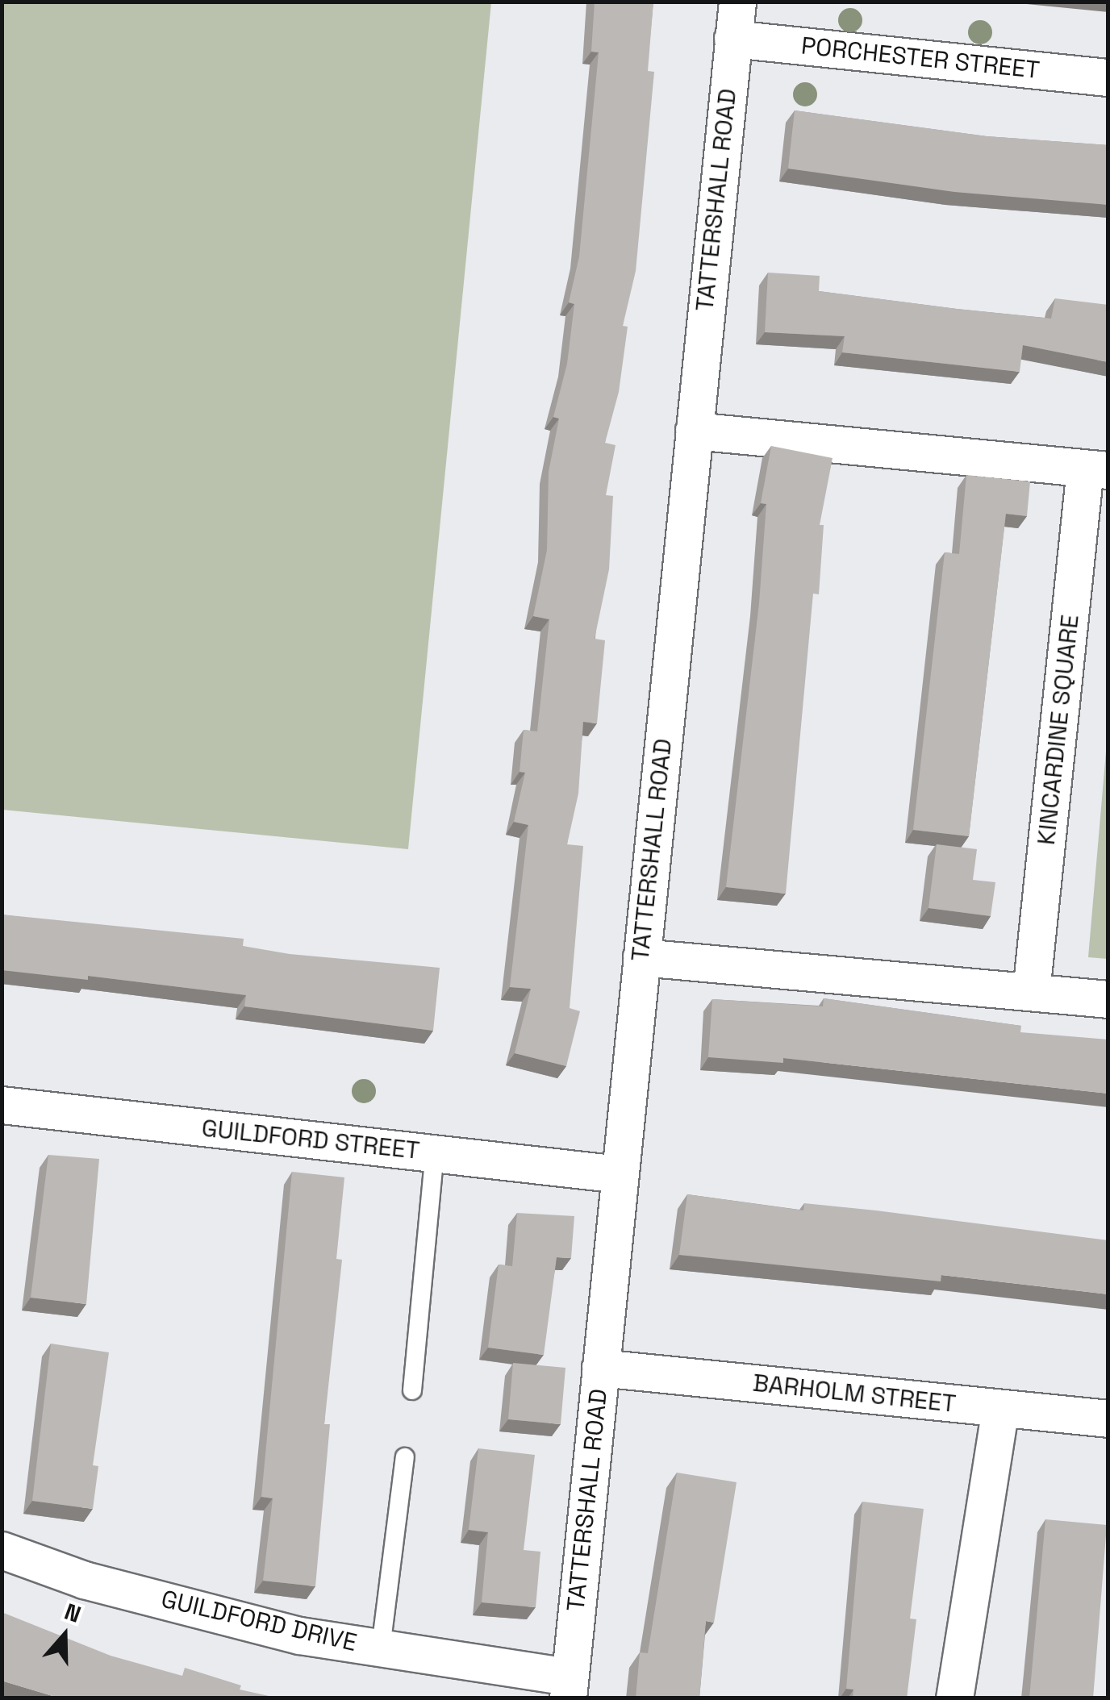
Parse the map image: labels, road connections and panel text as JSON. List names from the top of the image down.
{
  "streets": {
    "street": [
      "PORCHESTER STREET",
      "TATTERSHALL ROAD",
      "KINCARDINE SQUARE",
      "GUILDFORD STREET",
      "BARHOLM STREET",
      "GUILDFORD DRIVE"
    ]
  },
  "crossings": [
    ["PORCHESTER STREET", "TATTERSHALL ROAD"],
    ["TATTERSHALL ROAD", "KINCARDINE SQUARE"],
    ["TATTERSHALL ROAD", "GUILDFORD STREET"],
    ["TATTERSHALL ROAD", "BARHOLM STREET"],
    ["TATTERSHALL ROAD", "GUILDFORD DRIVE"]
  ],
  "north": "top"
}
